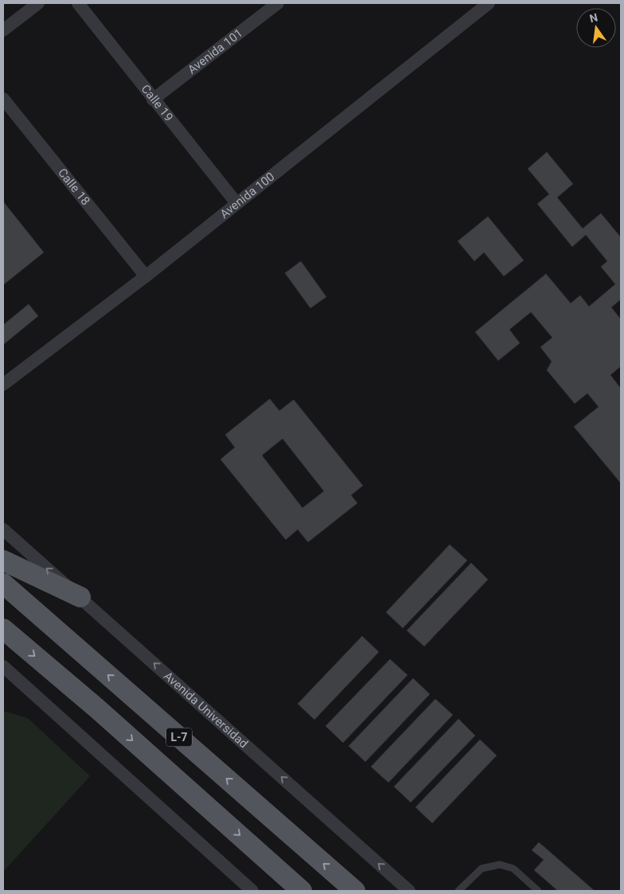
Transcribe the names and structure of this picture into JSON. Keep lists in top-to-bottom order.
{
  "streets": {
    "main road": ["L-7"],
    "street": [
      "Avenida 101",
      "Calle 19",
      "Calle 18",
      "Avenida 100",
      "Avenida Universidad"
    ]
  },
  "crossings": [
    ["Avenida 101", "Calle 19"],
    ["Calle 19", "Avenida 100"],
    ["Calle 18", "Avenida 100"]
  ],
  "north": "top"
}
